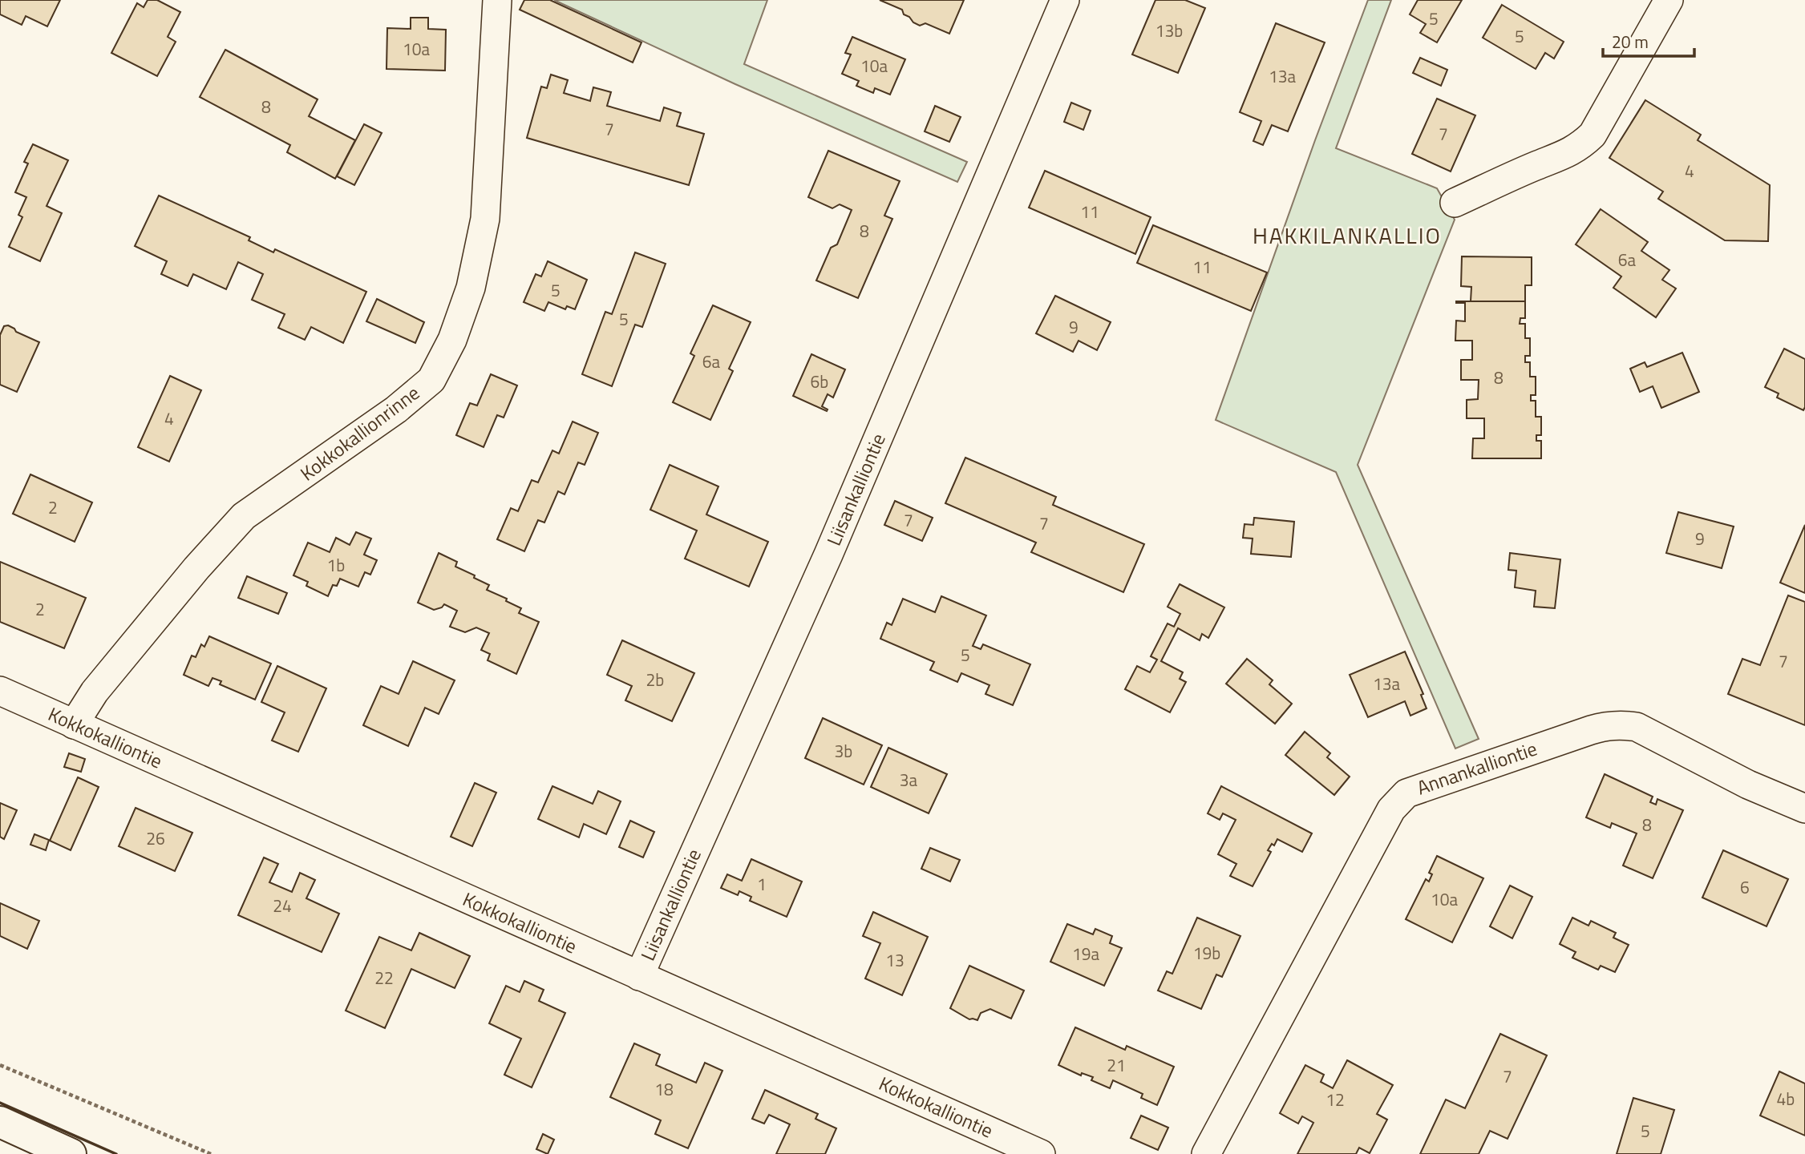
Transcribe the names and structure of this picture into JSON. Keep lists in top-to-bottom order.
{
  "streets": {
    "street": [
      "Kokkokallionrinne",
      "Liisankalliontie",
      "Kokkokalliontie",
      "Annankalliontie"
    ]
  },
  "crossings": [
    ["Kokkokallionrinne", "Kokkokalliontie"],
    ["Liisankalliontie", "Kokkokalliontie"]
  ],
  "districts": ["HAKKILANKALLIO"],
  "house_numbers": [
    "5",
    "13b",
    "5",
    "10a",
    "10a",
    "13a",
    "8",
    "7",
    "7",
    "4",
    "11",
    "8",
    "6a",
    "11",
    "5",
    "5",
    "9",
    "6a",
    "8",
    "6b",
    "4",
    "2",
    "7",
    "7",
    "9",
    "1b",
    "2",
    "5",
    "7",
    "2b",
    "13a",
    "3b",
    "3a",
    "8",
    "26",
    "1",
    "6",
    "10a",
    "24",
    "19b",
    "19a",
    "13",
    "22",
    "21",
    "7",
    "18",
    "4b",
    "12",
    "5"
  ],
  "scale_bar": "20 m"
}
